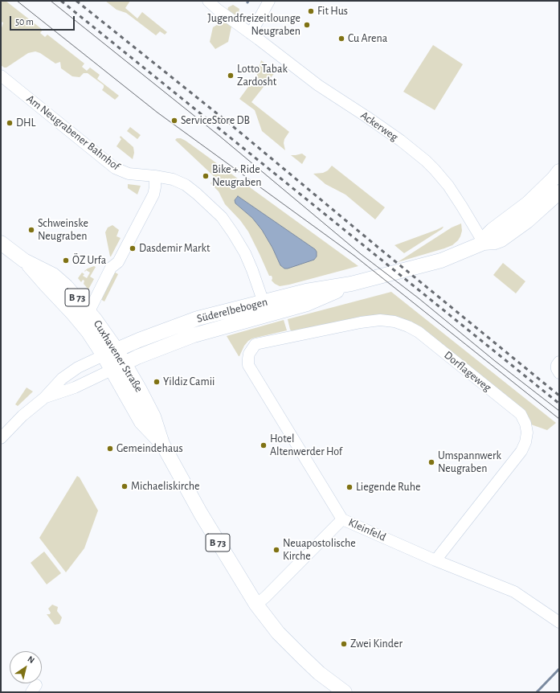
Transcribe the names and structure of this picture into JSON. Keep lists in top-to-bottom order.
{
  "streets": {
    "main road": ["B 73", "Süderelbebogen", "Cuxhavener Straße"],
    "street": [
      "Ackerweg",
      "Am Neugrabener Bahnhof",
      "Dorflageweg",
      "Kleinfeld"
    ]
  },
  "crossings": [
    ["Ackerweg", "Süderelbebogen"],
    ["Am Neugrabener Bahnhof", "Süderelbebogen"],
    ["Süderelbebogen", "Cuxhavener Straße"],
    ["Dorflageweg", "Kleinfeld"]
  ],
  "places": [
    "Fit Hus",
    "Jugendfreizeitlounge Neugraben",
    "Cu Arena",
    "Lotto Tabak Zardosht",
    "ServiceStore DB",
    "DHL",
    "Bike + Ride Neugraben",
    "Schweinske Neugraben",
    "Dasdemir Markt",
    "ÖZ Urfa",
    "Yildiz Camii",
    "Hotel Altenwerder Hof",
    "Gemeindehaus",
    "Umspannwerk Neugraben",
    "Michaeliskirche",
    "Liegende Ruhe",
    "Neuapostolische Kirche",
    "Zwei Kinder"
  ],
  "scale_bar": "50 m",
  "north": "top right"
}
